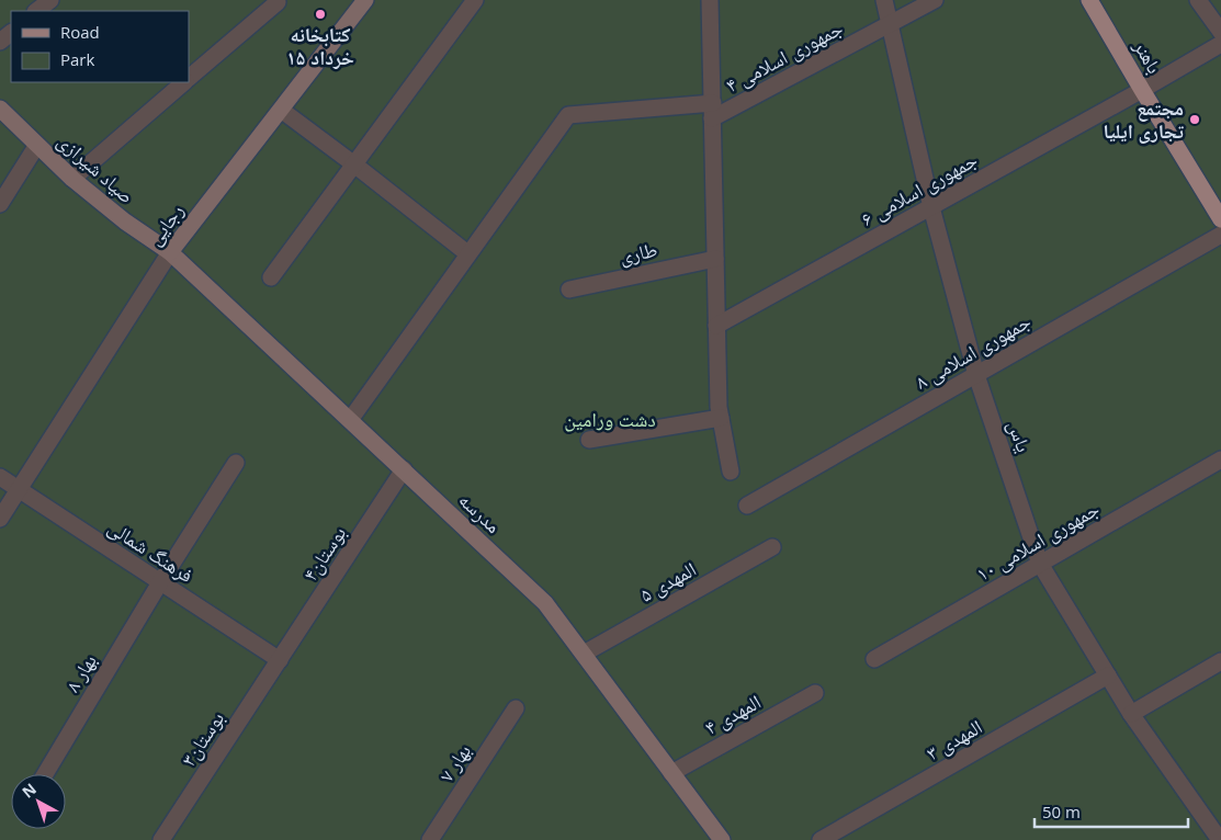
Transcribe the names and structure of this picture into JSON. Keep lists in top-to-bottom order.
{
  "streets": {
    "main road": ["باهنر"],
    "street": [
      "جمهوری اسلامی ۴",
      "صیاد شیرازی",
      "جمهوری اسلامی ۶",
      "رجایی",
      "طاری",
      "جمهوری اسلامی ۸",
      "یاس",
      "مدرسه",
      "جمهوری اسلامی ۱۰",
      "فرهنگ شمالی",
      "بوستان۴",
      "المهدی ۵",
      "بهار ۸",
      "المهدی ۴",
      "بوستان۳",
      "المهدی ۳",
      "بهار ۷"
    ]
  },
  "crossings": [
    ["جمهوری اسلامی ۴", "یاس"],
    ["باهنر", "جمهوری اسلامی ۶"],
    ["صیاد شیرازی", "رجایی"],
    ["صیاد شیرازی", "مدرسه"],
    ["جمهوری اسلامی ۶", "یاس"],
    ["رجایی", "مدرسه"],
    ["رجایی", "فرهنگ شمالی"],
    ["جمهوری اسلامی ۸", "یاس"],
    ["یاس", "جمهوری اسلامی ۱۰"],
    ["یاس", "المهدی ۳"],
    ["مدرسه", "بوستان۴"],
    ["مدرسه", "المهدی ۵"],
    ["مدرسه", "المهدی ۴"],
    ["فرهنگ شمالی", "بوستان۴"],
    ["فرهنگ شمالی", "بهار ۸"],
    ["فرهنگ شمالی", "بوستان۳"],
    ["بوستان۴", "بوستان۳"]
  ],
  "parks": ["دشت ورامین"],
  "places": ["کتابخانه ۱۵ خرداد", "مجتمع تجاری ایلیا"],
  "legend": ["Road", "Park"],
  "scale_bar": "50 m",
  "north": "top left"
}
